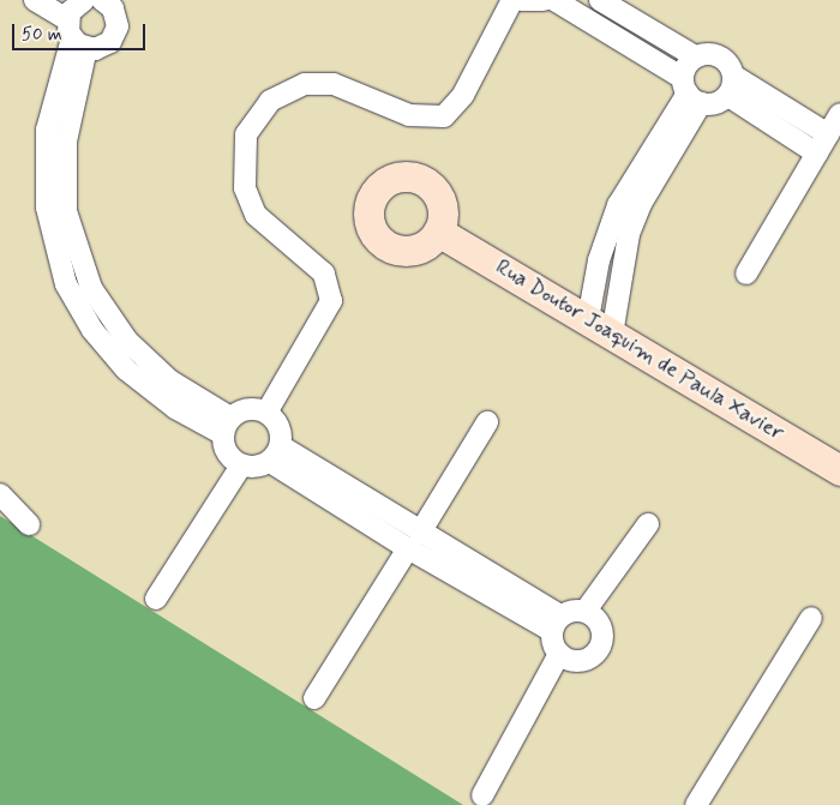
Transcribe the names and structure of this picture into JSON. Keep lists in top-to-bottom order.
{
  "streets": {
    "street": ["Rua Doutor Joaquim de Paula Xavier"]
  },
  "scale_bar": "50 m"
}
